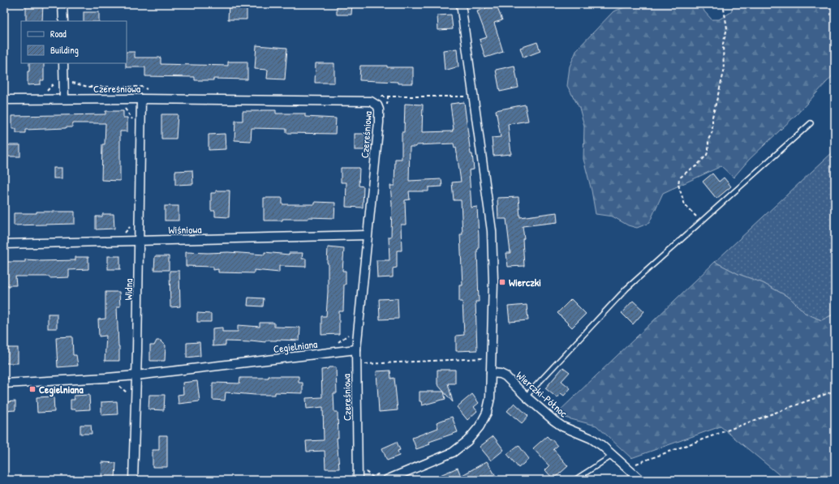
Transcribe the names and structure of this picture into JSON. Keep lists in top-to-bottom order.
{
  "streets": {
    "street": [
      "Czereśniowa",
      "Wiśniowa",
      "Widna",
      "Cegielniana",
      "Wierczki-Północ"
    ]
  },
  "crossings": [
    ["Czereśniowa", "Wiśniowa"],
    ["Czereśniowa", "Widna"],
    ["Czereśniowa", "Cegielniana"],
    ["Wiśniowa", "Widna"],
    ["Widna", "Cegielniana"]
  ],
  "places": {
    "transit": ["Wierczki", "Cegielniana"]
  },
  "legend": ["Road", "Building"]
}
